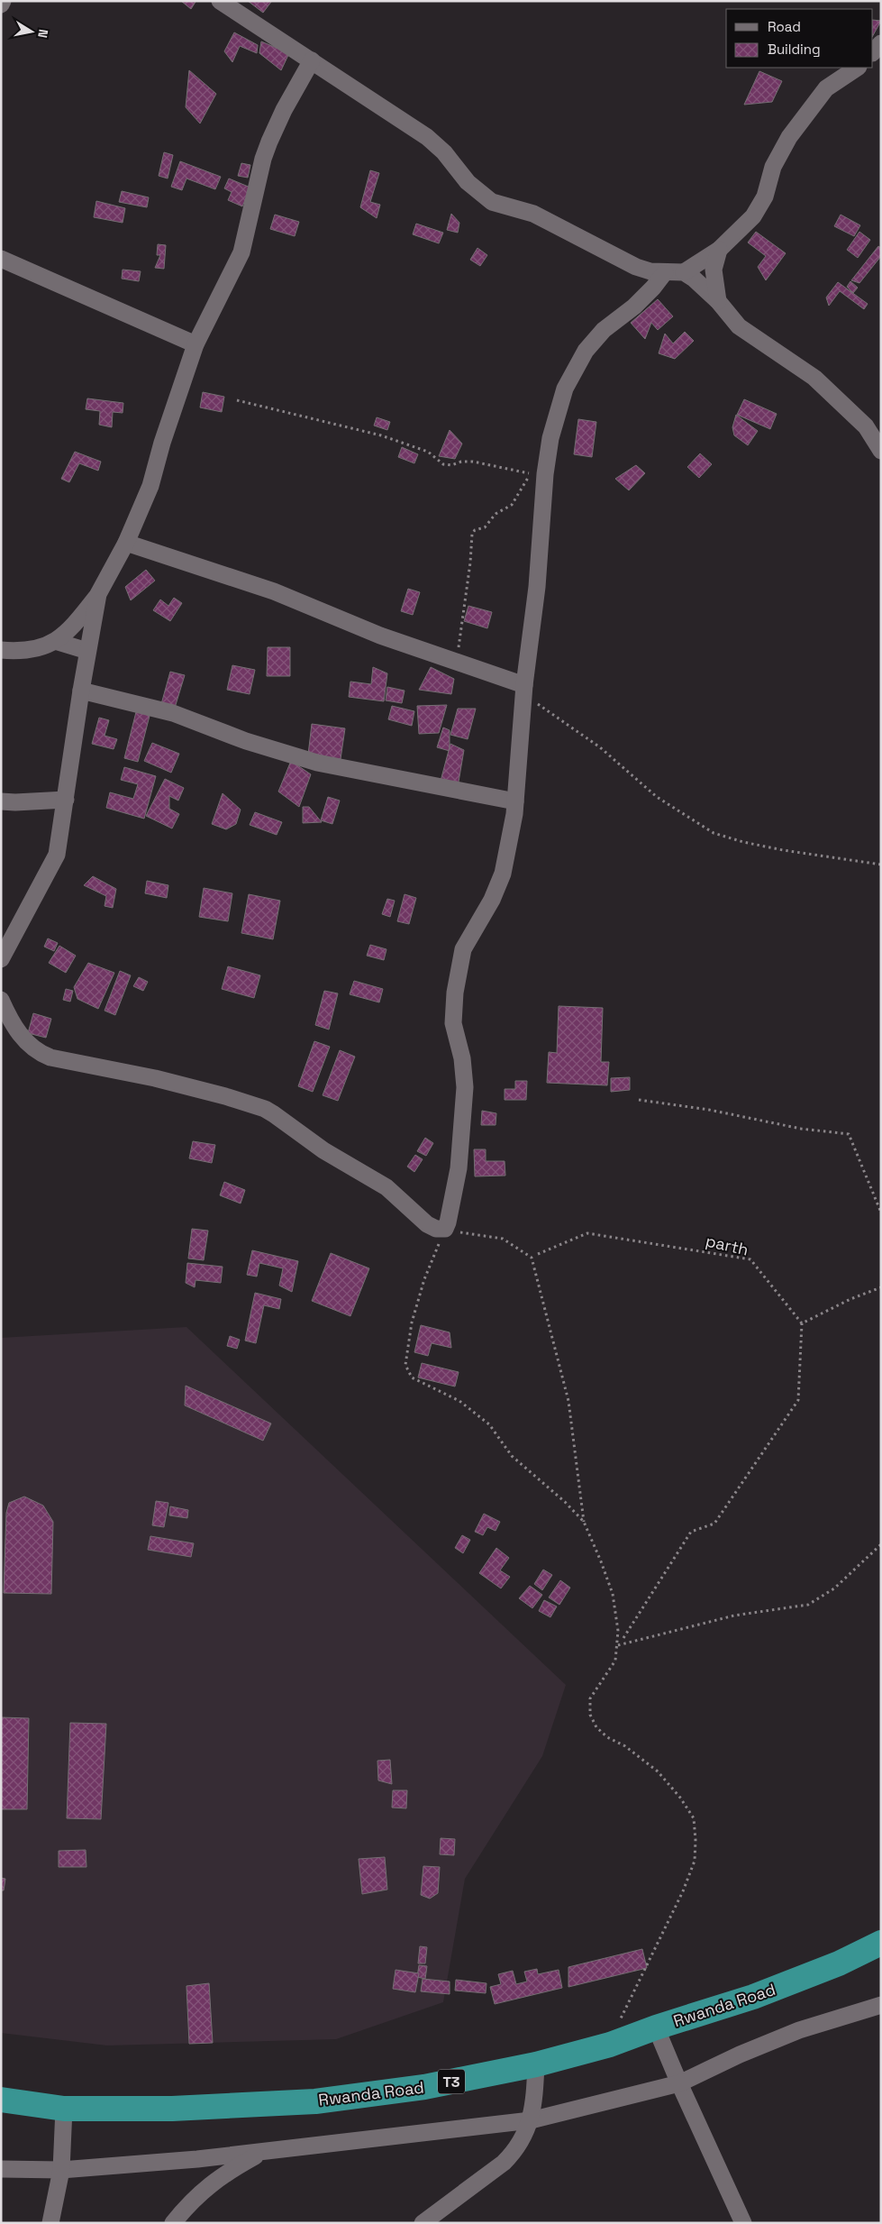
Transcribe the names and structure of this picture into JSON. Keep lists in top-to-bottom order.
{
  "streets": {
    "highway": ["Rwanda Road", "T3"],
    "path": ["parth"]
  },
  "legend": ["Road", "Building"],
  "north": "right"
}
